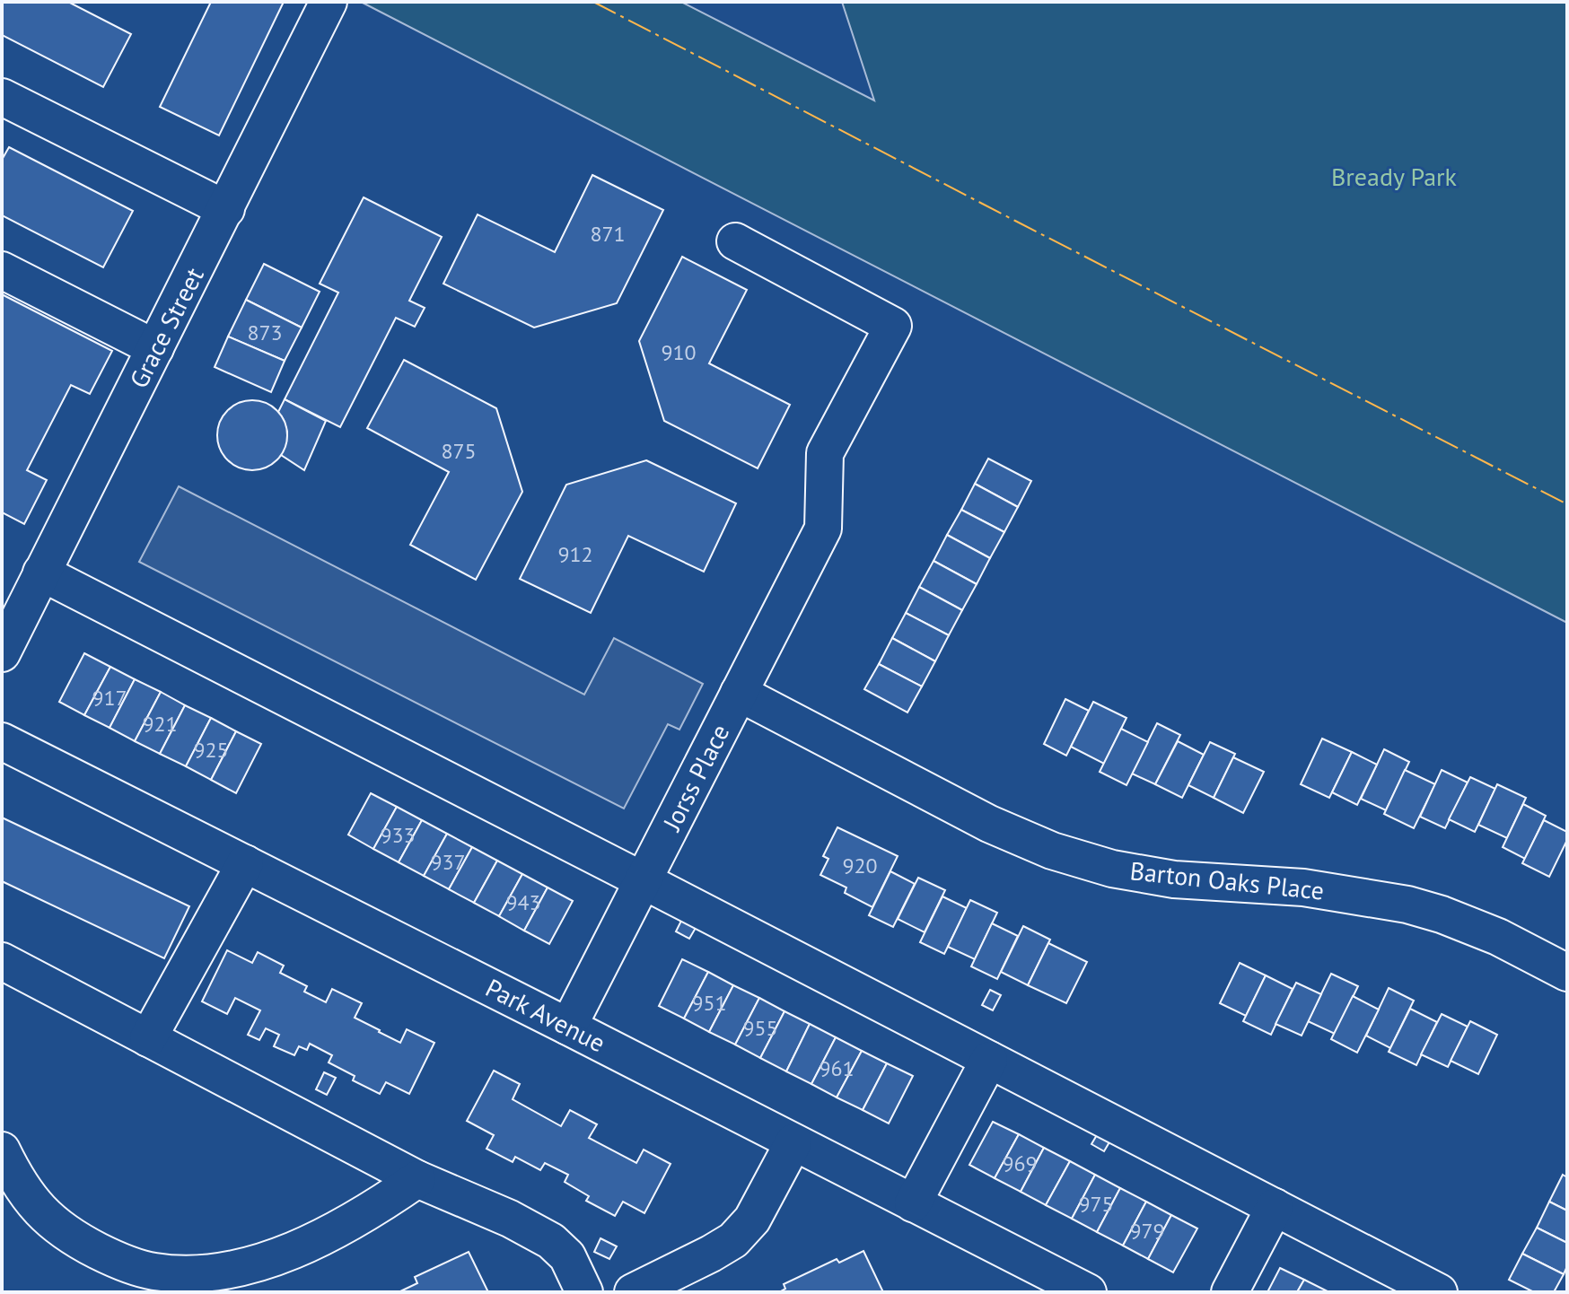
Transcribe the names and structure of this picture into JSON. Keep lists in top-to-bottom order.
{
  "streets": {
    "street": [
      "Grace Street",
      "Jorss Place",
      "Barton Oaks Place",
      "Park Avenue"
    ]
  },
  "crossings": [
    ["Jorss Place", "Barton Oaks Place"],
    ["Jorss Place", "Park Avenue"]
  ],
  "parks": ["Bready Park"],
  "house_numbers": [
    "871",
    "873",
    "910",
    "875",
    "912",
    "917",
    "921",
    "925",
    "933",
    "937",
    "920",
    "943",
    "951",
    "955",
    "961",
    "969",
    "975",
    "979"
  ]
}
